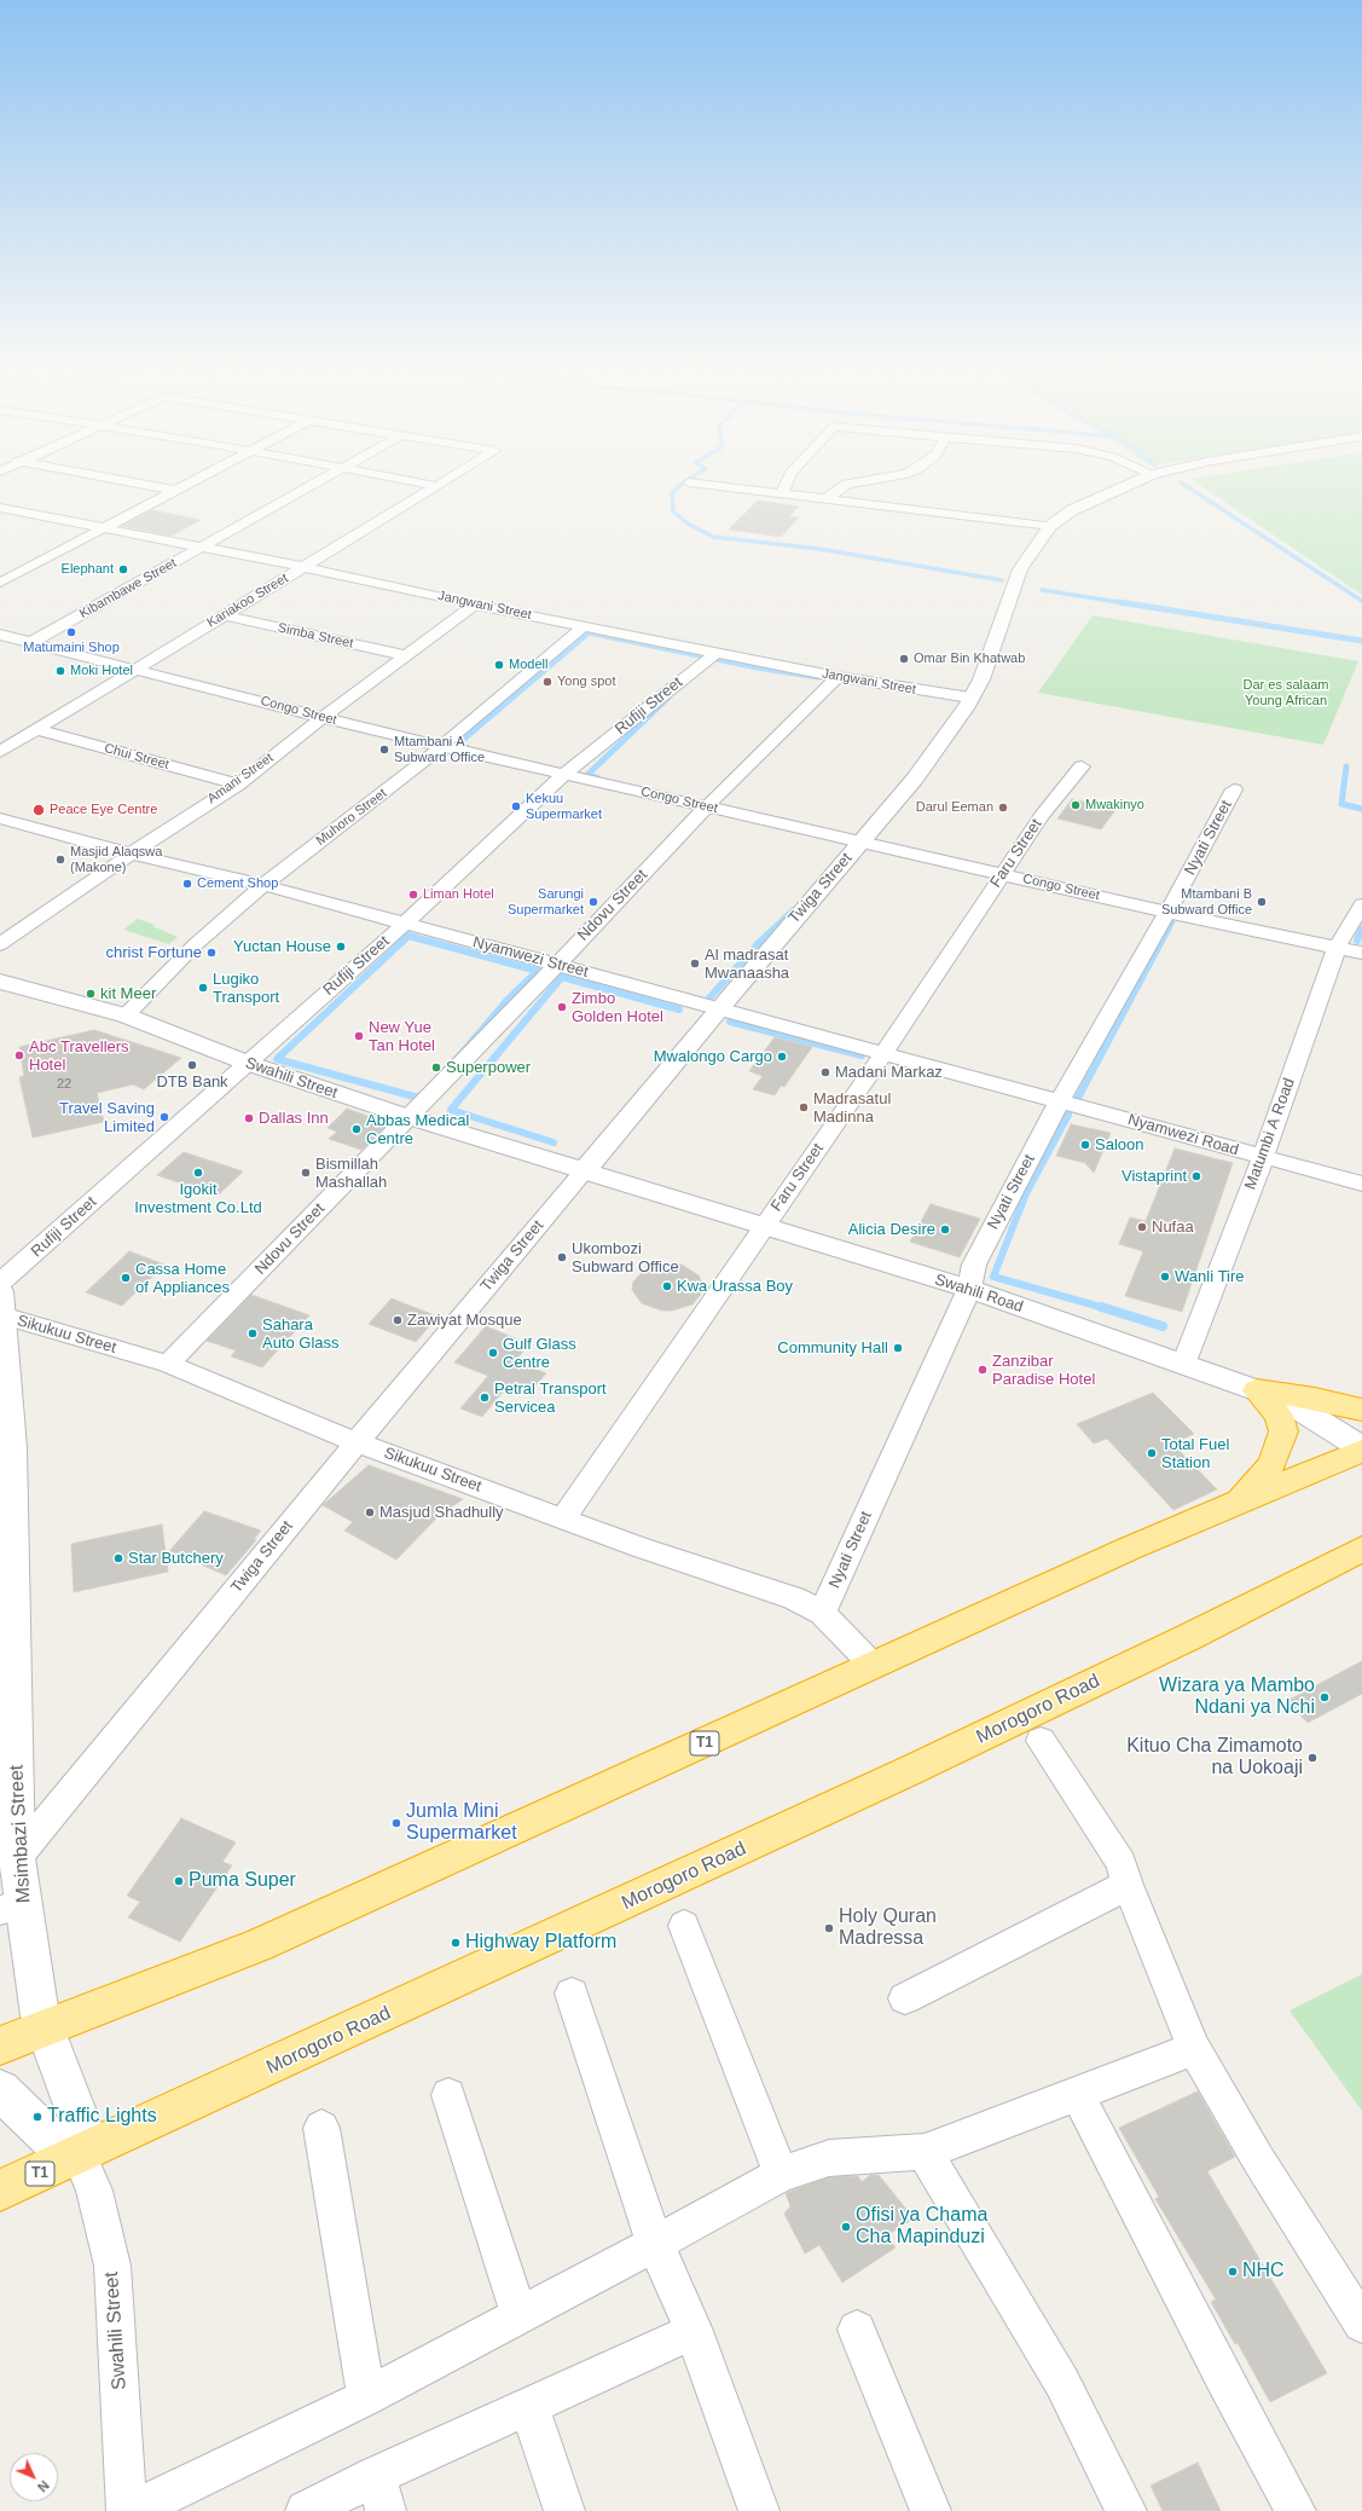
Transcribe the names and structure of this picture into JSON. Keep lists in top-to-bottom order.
{
  "streets": {
    "highway": ["Morogoro Road", "T1"],
    "street": [
      "Kibambawe Street",
      "Kariakoo Street",
      "Jangwani Street",
      "Simba Street",
      "Rufiji Street",
      "Congo Street",
      "Chui Street",
      "Amani Street",
      "Muhoro Street",
      "Nyati Street",
      "Faru Street",
      "Twiga Street",
      "Ndovu Street",
      "Nyamwezi Street",
      "Swahili Street",
      "Matumbi A Road",
      "Nyamwezi Road",
      "Swahili Road",
      "Sikukuu Street",
      "Msimbazi Street"
    ]
  },
  "crossings": [
    ["Kibambawe Street", "Jangwani Street"],
    ["Kibambawe Street", "Congo Street"],
    ["Kariakoo Street", "Jangwani Street"],
    ["Kariakoo Street", "Simba Street"],
    ["Kariakoo Street", "Congo Street"],
    ["Kariakoo Street", "Chui Street"],
    ["Jangwani Street", "Rufiji Street"],
    ["Jangwani Street", "Amani Street"],
    ["Jangwani Street", "Muhoro Street"],
    ["Jangwani Street", "Twiga Street"],
    ["Jangwani Street", "Ndovu Street"],
    ["Simba Street", "Amani Street"],
    ["Rufiji Street", "Congo Street"],
    ["Rufiji Street", "Nyamwezi Street"],
    ["Rufiji Street", "Swahili Street"],
    ["Congo Street", "Amani Street"],
    ["Congo Street", "Muhoro Street"],
    ["Congo Street", "Nyati Street"],
    ["Congo Street", "Faru Street"],
    ["Congo Street", "Twiga Street"],
    ["Congo Street", "Ndovu Street"],
    ["Congo Street", "Matumbi A Road"],
    ["Chui Street", "Amani Street"],
    ["Amani Street", "Nyamwezi Street"],
    ["Muhoro Street", "Nyamwezi Street"],
    ["Muhoro Street", "Swahili Street"],
    ["Nyati Street", "Nyamwezi Street"],
    ["Nyati Street", "Nyamwezi Road"],
    ["Nyati Street", "Swahili Road"],
    ["Nyati Street", "Sikukuu Street"],
    ["Faru Street", "Nyamwezi Street"],
    ["Faru Street", "Swahili Road"],
    ["Faru Street", "Sikukuu Street"],
    ["Twiga Street", "Nyamwezi Street"],
    ["Twiga Street", "Swahili Street"],
    ["Twiga Street", "Swahili Road"],
    ["Twiga Street", "Sikukuu Street"],
    ["Twiga Street", "Msimbazi Street"],
    ["Ndovu Street", "Nyamwezi Street"],
    ["Ndovu Street", "Swahili Street"],
    ["Ndovu Street", "Sikukuu Street"],
    ["Nyamwezi Street", "Nyamwezi Road"],
    ["Swahili Street", "Swahili Road"],
    ["Swahili Street", "Morogoro Road"],
    ["Swahili Street", "Msimbazi Street"],
    ["Matumbi A Road", "Nyamwezi Road"],
    ["Matumbi A Road", "Swahili Road"],
    ["Swahili Road", "T1"],
    ["Sikukuu Street", "T1"],
    ["Sikukuu Street", "Msimbazi Street"],
    ["Morogoro Road", "Msimbazi Street"],
    ["T1", "Msimbazi Street"]
  ],
  "parks": ["Dar es salaam Young African"],
  "places": [
    "Elephant",
    "Matumaini Shop",
    "Omar Bin Khatwab",
    "Modell",
    "Moki Hotel",
    "Yong spot",
    "Mtambani A Subward Office",
    "Mwakinyo",
    "Kekuu Supermarket",
    "Darul Eeman",
    "Peace Eye Centre",
    "Masjid Alaqswa (Makone)",
    "Cement Shop",
    "Liman Hotel",
    "Sarungi Supermarket",
    "Mtambani B Subward Office",
    "Yuctan House",
    "christ Fortune",
    "Al madrasat Mwanaasha",
    "Lugiko Transport",
    "kit Meer",
    "Zimbo Golden Hotel",
    "New Yue Tan Hotel",
    "Abc Travellers Hotel",
    "Mwalongo Cargo",
    "DTB Bank",
    "Superpower",
    "Madani Markaz",
    "Madrasatul Madinna",
    "Travel Saving Limited",
    "Dallas Inn",
    "Abbas Medical Centre",
    "Saloon",
    "Igokit Investment Co.Ltd",
    "Bismillah Mashallah",
    "Vistaprint",
    "Nufaa",
    "Alicia Desire",
    "Ukombozi Subward Office",
    "Wanli Tire",
    "Cassa Home of Appliances",
    "Kwa Urassa Boy",
    "Zawiyat Mosque",
    "Sahara Auto Glass",
    "Community Hall",
    "Gulf Glass Centre",
    "Zanzibar Paradise Hotel",
    "Petral Transport Servicea",
    "Total Fuel Station",
    "Masjud Shadhully",
    "Star Butchery",
    "Wizara ya Mambo Ndani ya Nchi",
    "Kituo Cha Zimamoto na Uokoaji",
    "Jumla Mini Supermarket",
    "Puma Super",
    "Holy Quran Madressa",
    "Highway Platform",
    "Traffic Lights",
    "Ofisi ya Chama Cha Mapinduzi",
    "NHC"
  ],
  "house_numbers": ["22"],
  "north": "bottom right"
}
